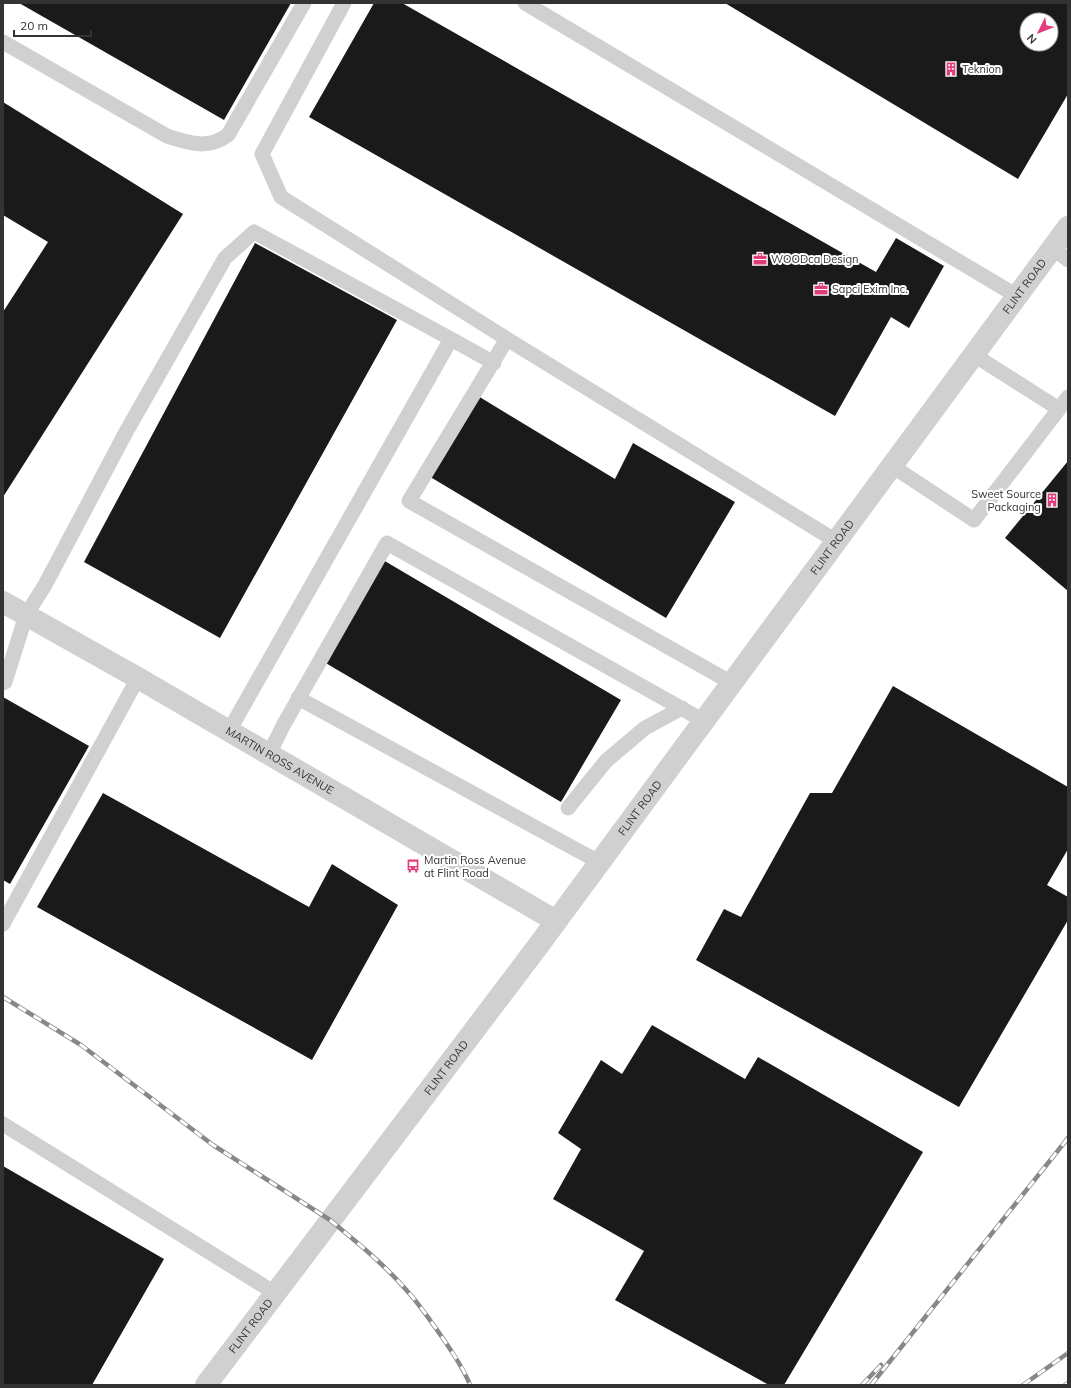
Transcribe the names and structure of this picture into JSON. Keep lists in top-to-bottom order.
{
  "streets": {
    "street": ["FLINT ROAD", "MARTIN ROSS AVENUE"]
  },
  "crossings": [
    ["FLINT ROAD", "MARTIN ROSS AVENUE"]
  ],
  "places": {
    "building": ["Teknion", "Sweet Source Packaging"],
    "office": ["WOODca Design", "Sapci Exim Inc."],
    "bus stop": ["Martin Ross Avenue at Flint Road"]
  },
  "scale_bar": "20 m",
  "north": "bottom left"
}
